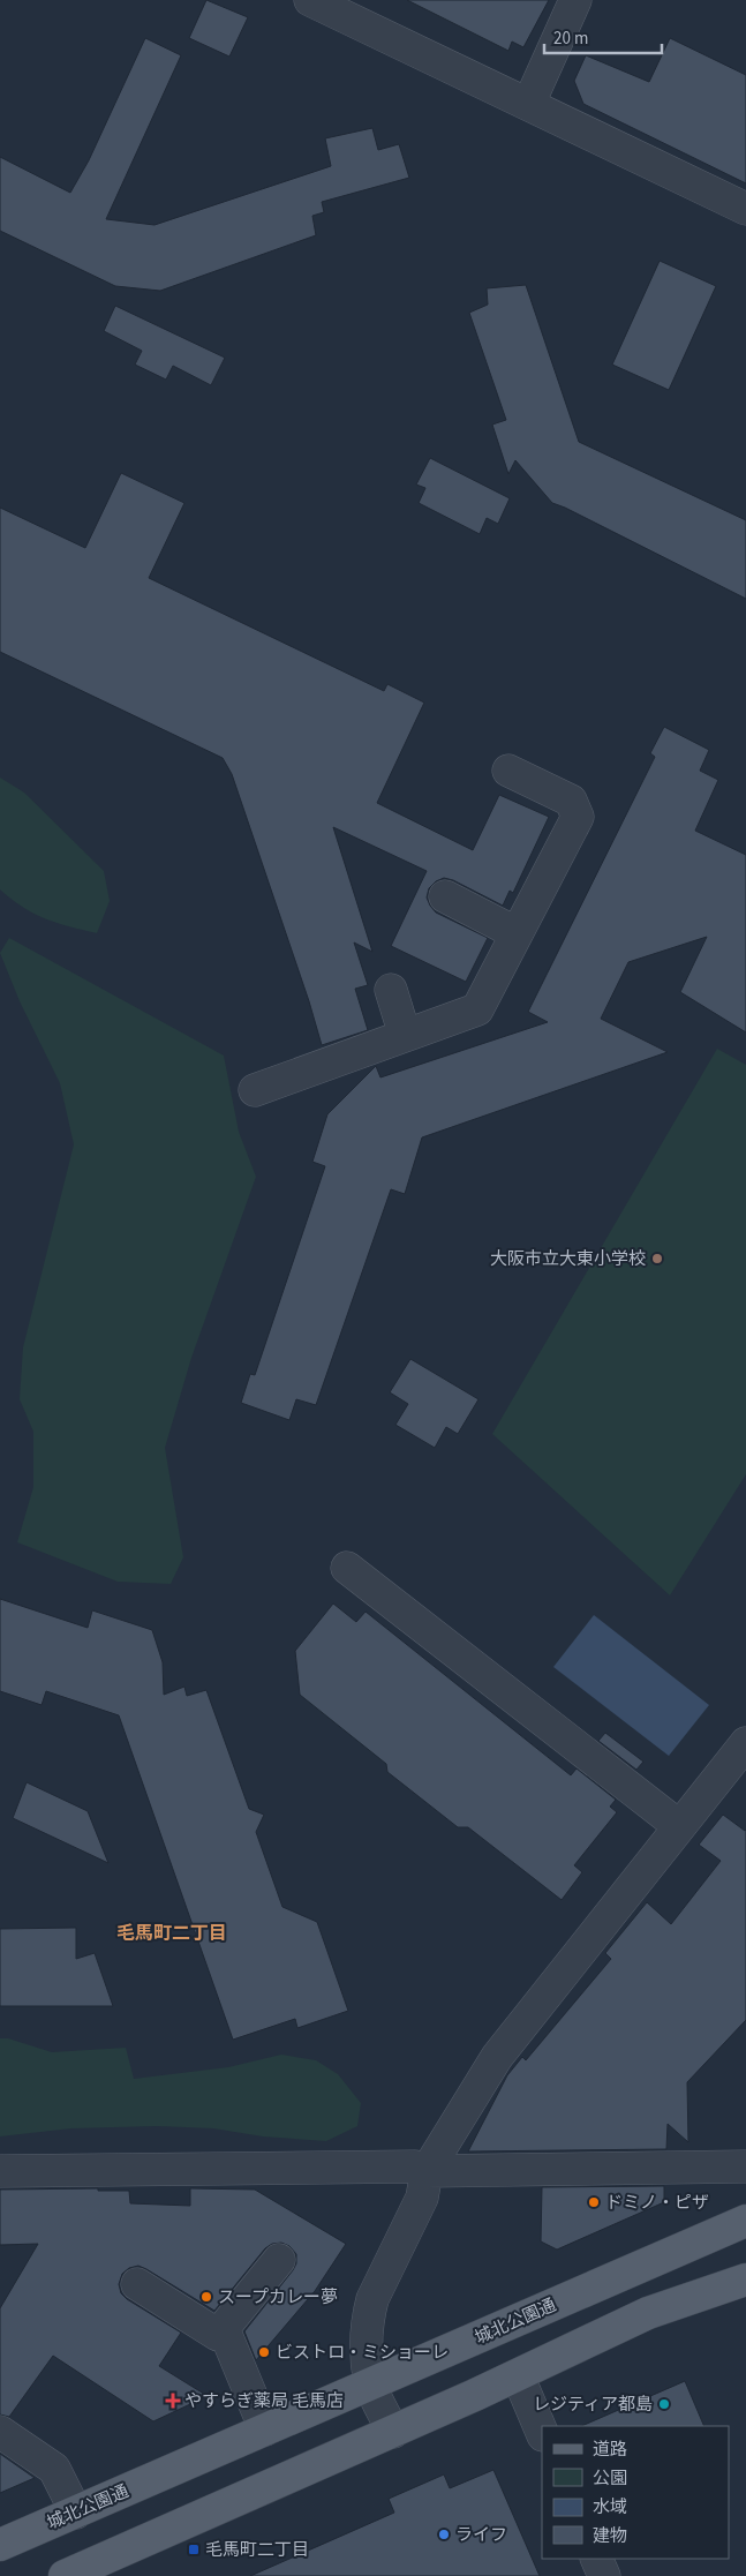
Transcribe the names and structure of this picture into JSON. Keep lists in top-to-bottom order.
{
  "streets": {
    "main road": ["城北公園通"]
  },
  "districts": ["毛馬町二丁目"],
  "places": {
    "other": [
      "大阪市立大東小学校",
      "ドミノ・ピザ",
      "スープカレー夢",
      "ビストロ・ミショーレ",
      "レジティア都島",
      "ライフ"
    ],
    "health": ["やすらぎ薬局 毛馬店"],
    "transit": ["毛馬町二丁目"]
  },
  "legend": [
    "道路",
    "公園",
    "水域",
    "建物"
  ],
  "scale_bar": "20 m"
}
